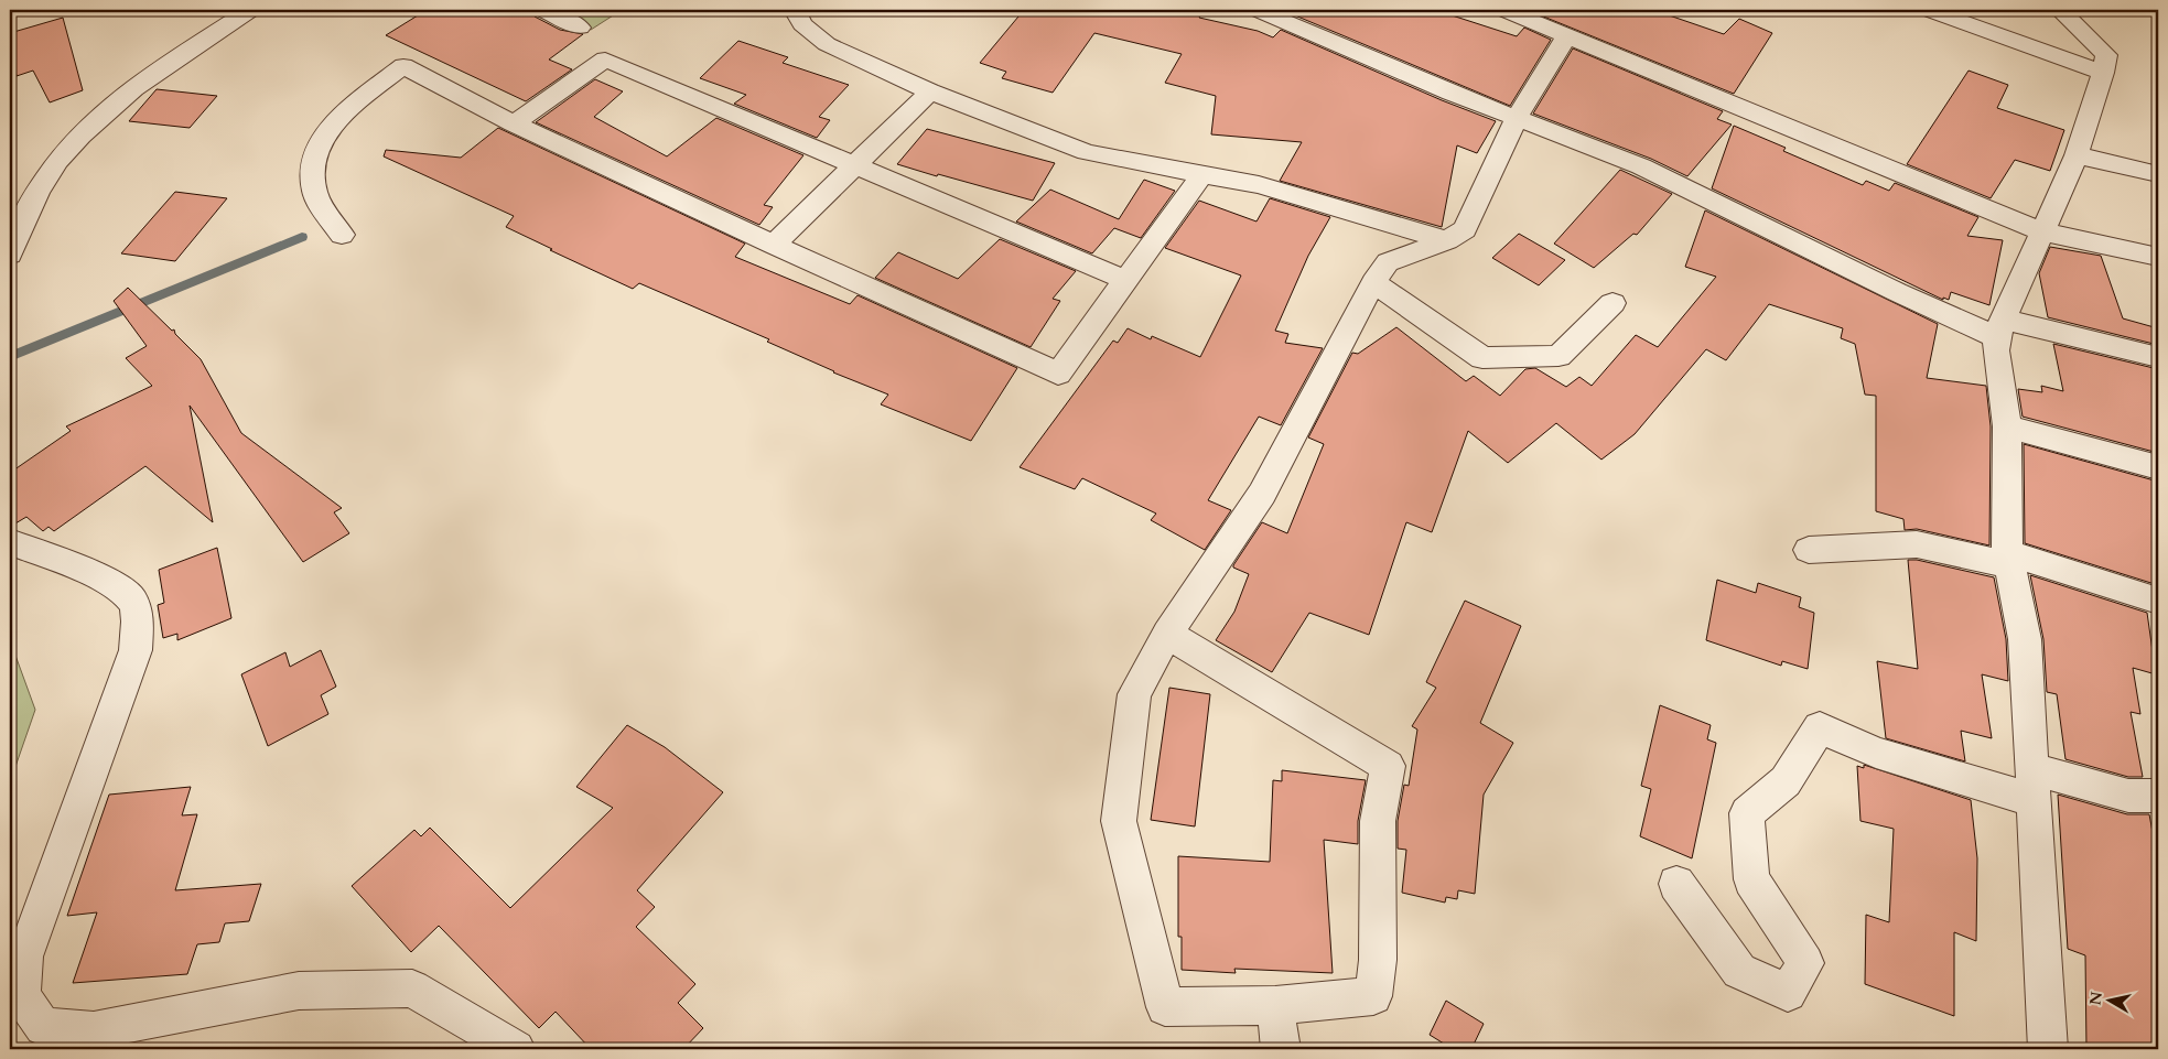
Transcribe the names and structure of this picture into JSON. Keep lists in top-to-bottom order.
{
  "north": "left"
}
